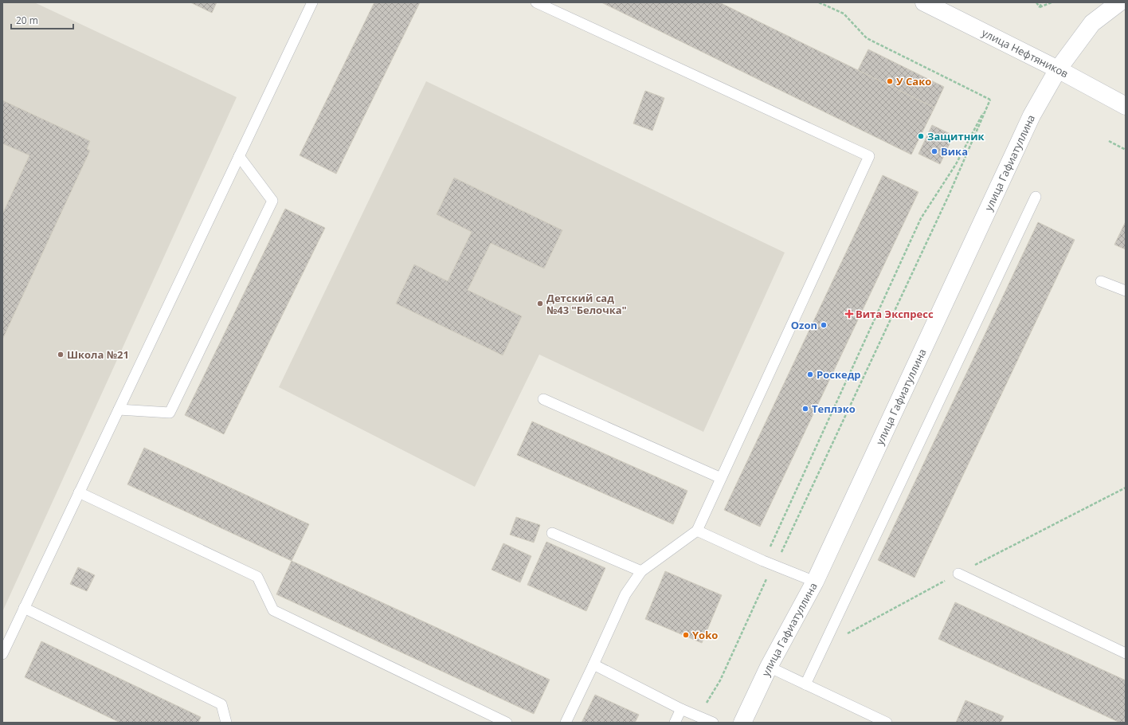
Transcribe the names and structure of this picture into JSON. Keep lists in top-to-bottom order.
{
  "streets": {
    "street": ["улица Нефтяников", "улица Гафиатуллина"]
  },
  "crossings": [
    ["улица Нефтяников", "улица Гафиатуллина"]
  ],
  "places": {
    "other": [
      "У Сако",
      "Защитник",
      "Вика",
      "Детский сад №43 \"Белочка\"",
      "Ozon",
      "Школа №21",
      "Роскедр",
      "Теплэко",
      "Yoko"
    ],
    "health": ["Вита Экспресс"]
  },
  "scale_bar": "20 m"
}
